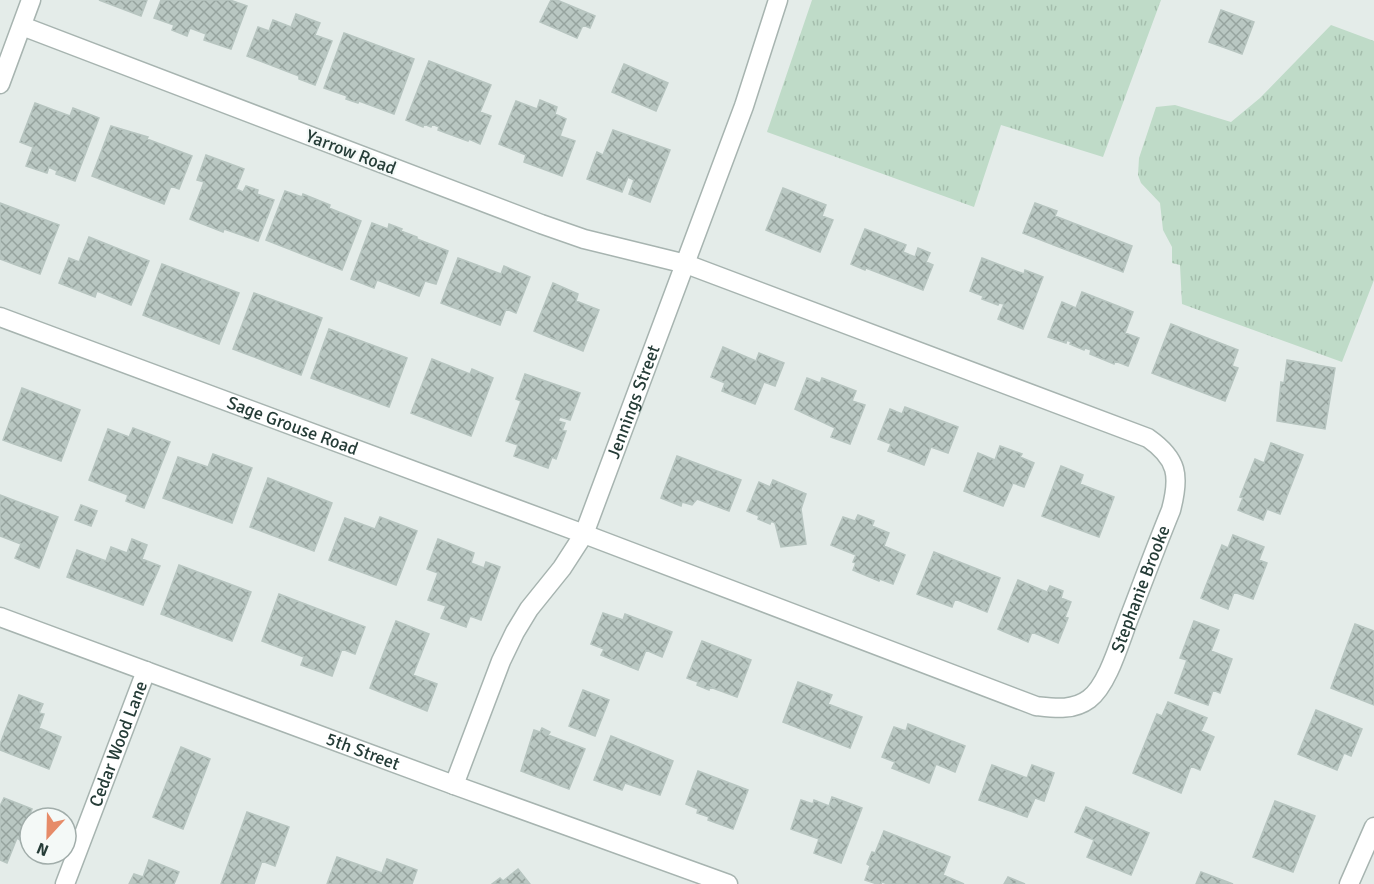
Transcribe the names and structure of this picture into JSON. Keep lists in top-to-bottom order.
{
  "streets": {
    "street": [
      "Yarrow Road",
      "Jennings Street",
      "Sage Grouse Road",
      "Stephanie Brooke",
      "Cedar Wood Lane",
      "5th Street"
    ]
  },
  "crossings": [
    ["Yarrow Road", "Jennings Street"],
    ["Yarrow Road", "Stephanie Brooke"],
    ["Jennings Street", "Sage Grouse Road"],
    ["Jennings Street", "Stephanie Brooke"],
    ["Jennings Street", "5th Street"],
    ["Sage Grouse Road", "Stephanie Brooke"],
    ["Cedar Wood Lane", "5th Street"]
  ],
  "north": "bottom"
}
